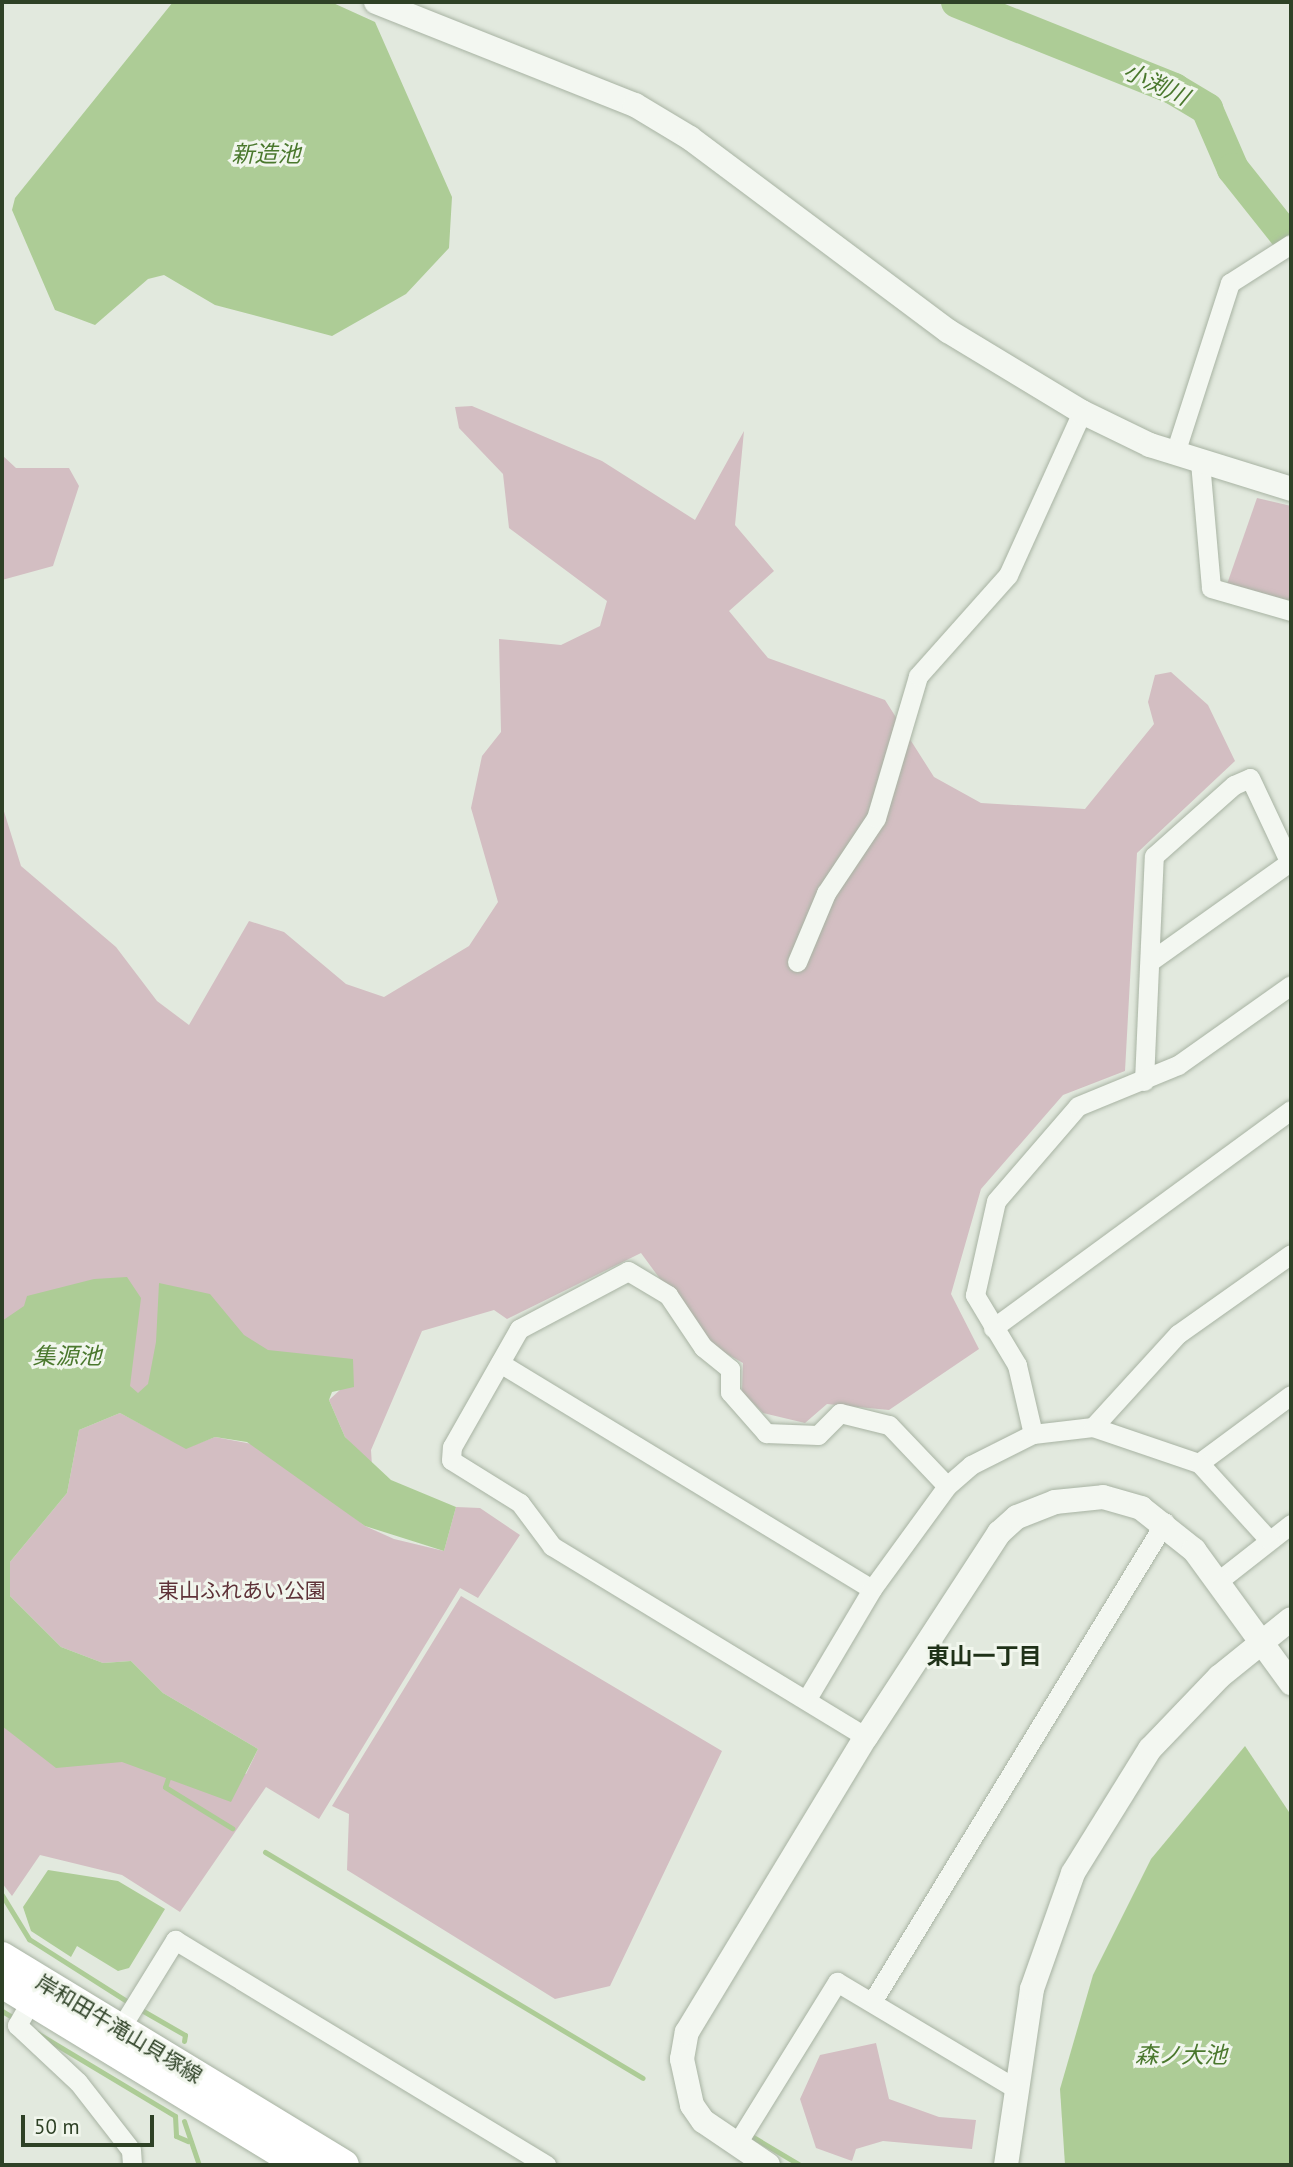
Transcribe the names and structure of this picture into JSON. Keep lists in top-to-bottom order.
{
  "streets": {
    "main road": ["岸和田牛滝山貝塚線"]
  },
  "districts": ["東山一丁目"],
  "water": [
    "小渕川",
    "新造池",
    "集源池",
    "森ノ大池"
  ],
  "parks": ["東山ふれあい公園"],
  "scale_bar": "50 m"
}
